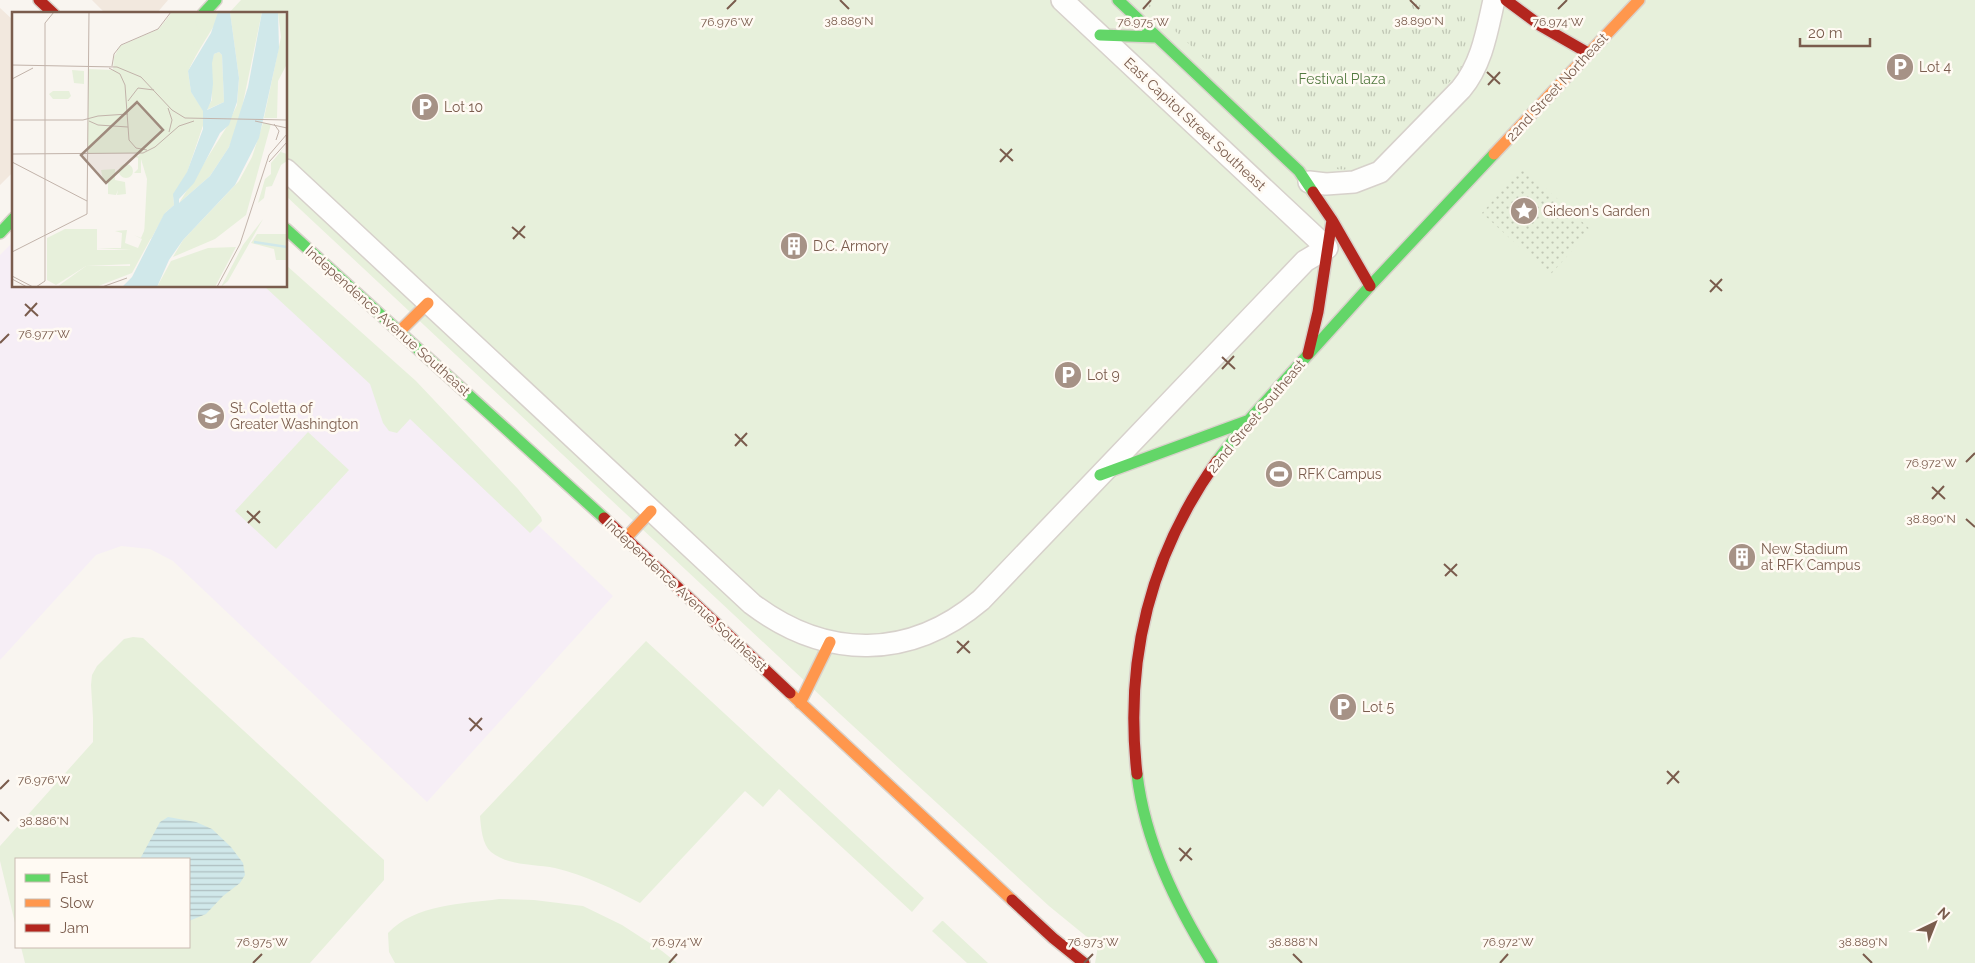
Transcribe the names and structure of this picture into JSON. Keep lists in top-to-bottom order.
{
  "streets": {
    "main road": ["22nd Street Northeast", "Independence Avenue Southeast", "22nd Street Southeast"],
    "street": ["East Capitol Street Southeast"]
  },
  "crossings": [
    ["22nd Street Northeast", "22nd Street Southeast"]
  ],
  "parks": ["Festival Plaza"],
  "places": {
    "parking": [
      "Lot 4",
      "Lot 10",
      "Lot 9",
      "Lot 5"
    ],
    "place": ["Gideon's Garden"],
    "building": ["D.C. Armory", "New Stadium at RFK Campus"],
    "school or university": ["St. Coletta of Greater Washington"],
    "sports": ["RFK Campus"]
  },
  "legend": ["Fast", "Slow", "Jam"],
  "scale_bar": "20 m",
  "north": "top right",
  "coordinates": [
    "38.889°N",
    "38.890°N",
    "76.976°W",
    "76.975°W",
    "76.974°W",
    "76.977°W",
    "76.972°W",
    "38.886°N",
    "76.973°W",
    "38.888°N"
  ]
}
